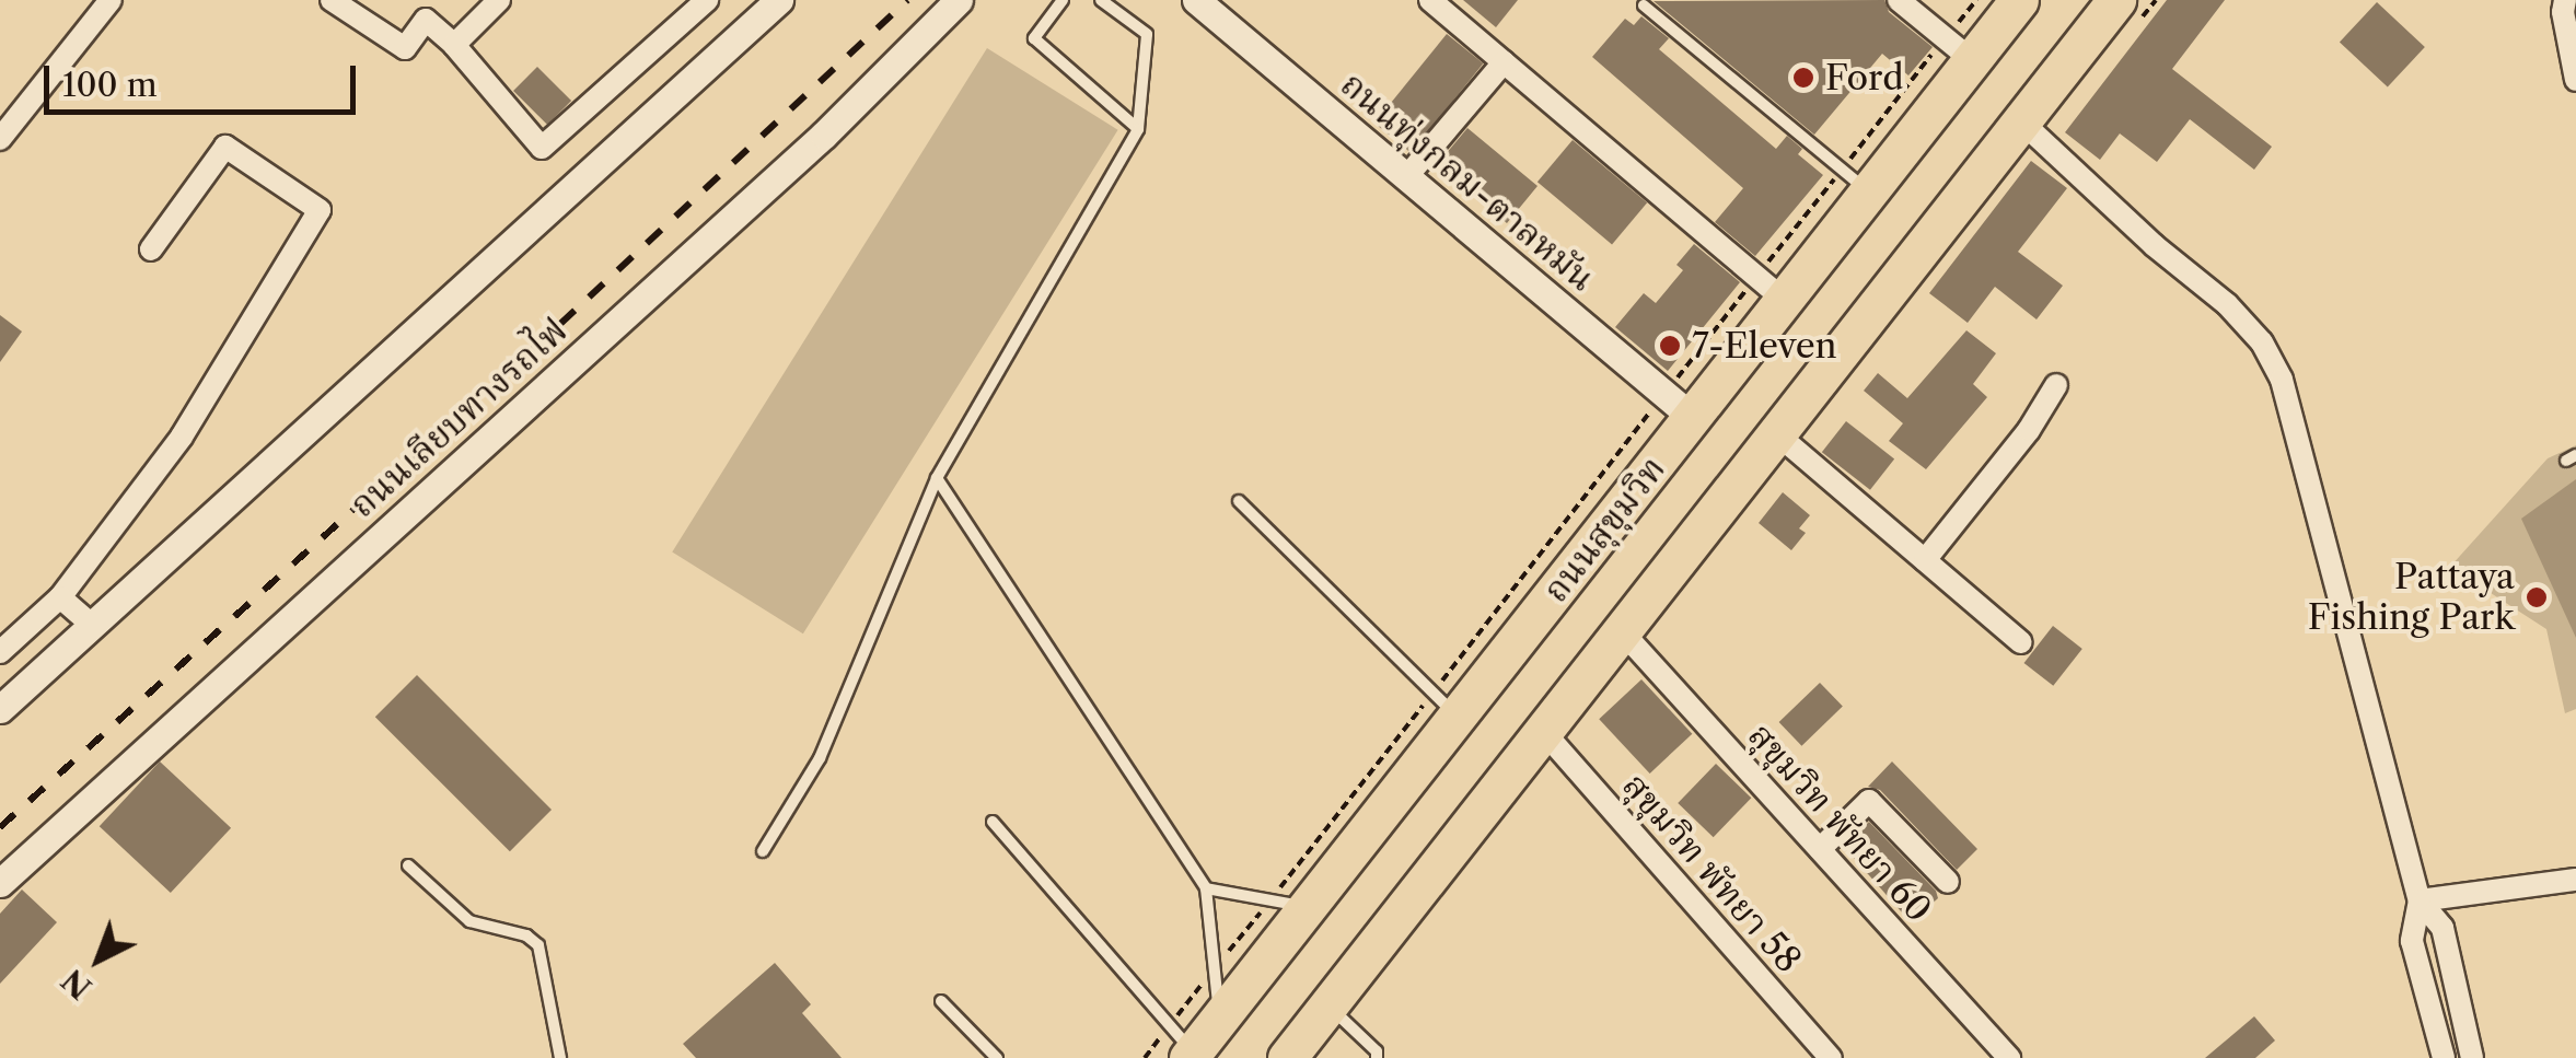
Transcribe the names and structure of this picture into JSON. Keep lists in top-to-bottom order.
{
  "streets": {
    "highway": ["ถนนสุขุมวิท"],
    "street": [
      "ถนนทุ่งกลม-ตาลหมัน",
      "ถนนเลียบทางรถไฟ",
      "สุขุมวิท พัทยา 60",
      "สุขุมวิท พัทยา 58"
    ]
  },
  "crossings": [
    ["ถนนทุ่งกลม-ตาลหมัน", "ถนนสุขุมวิท"]
  ],
  "places": ["Ford", "7-Eleven", "Pattaya Fishing Park"],
  "scale_bar": "100 m",
  "north": "bottom left"
}
